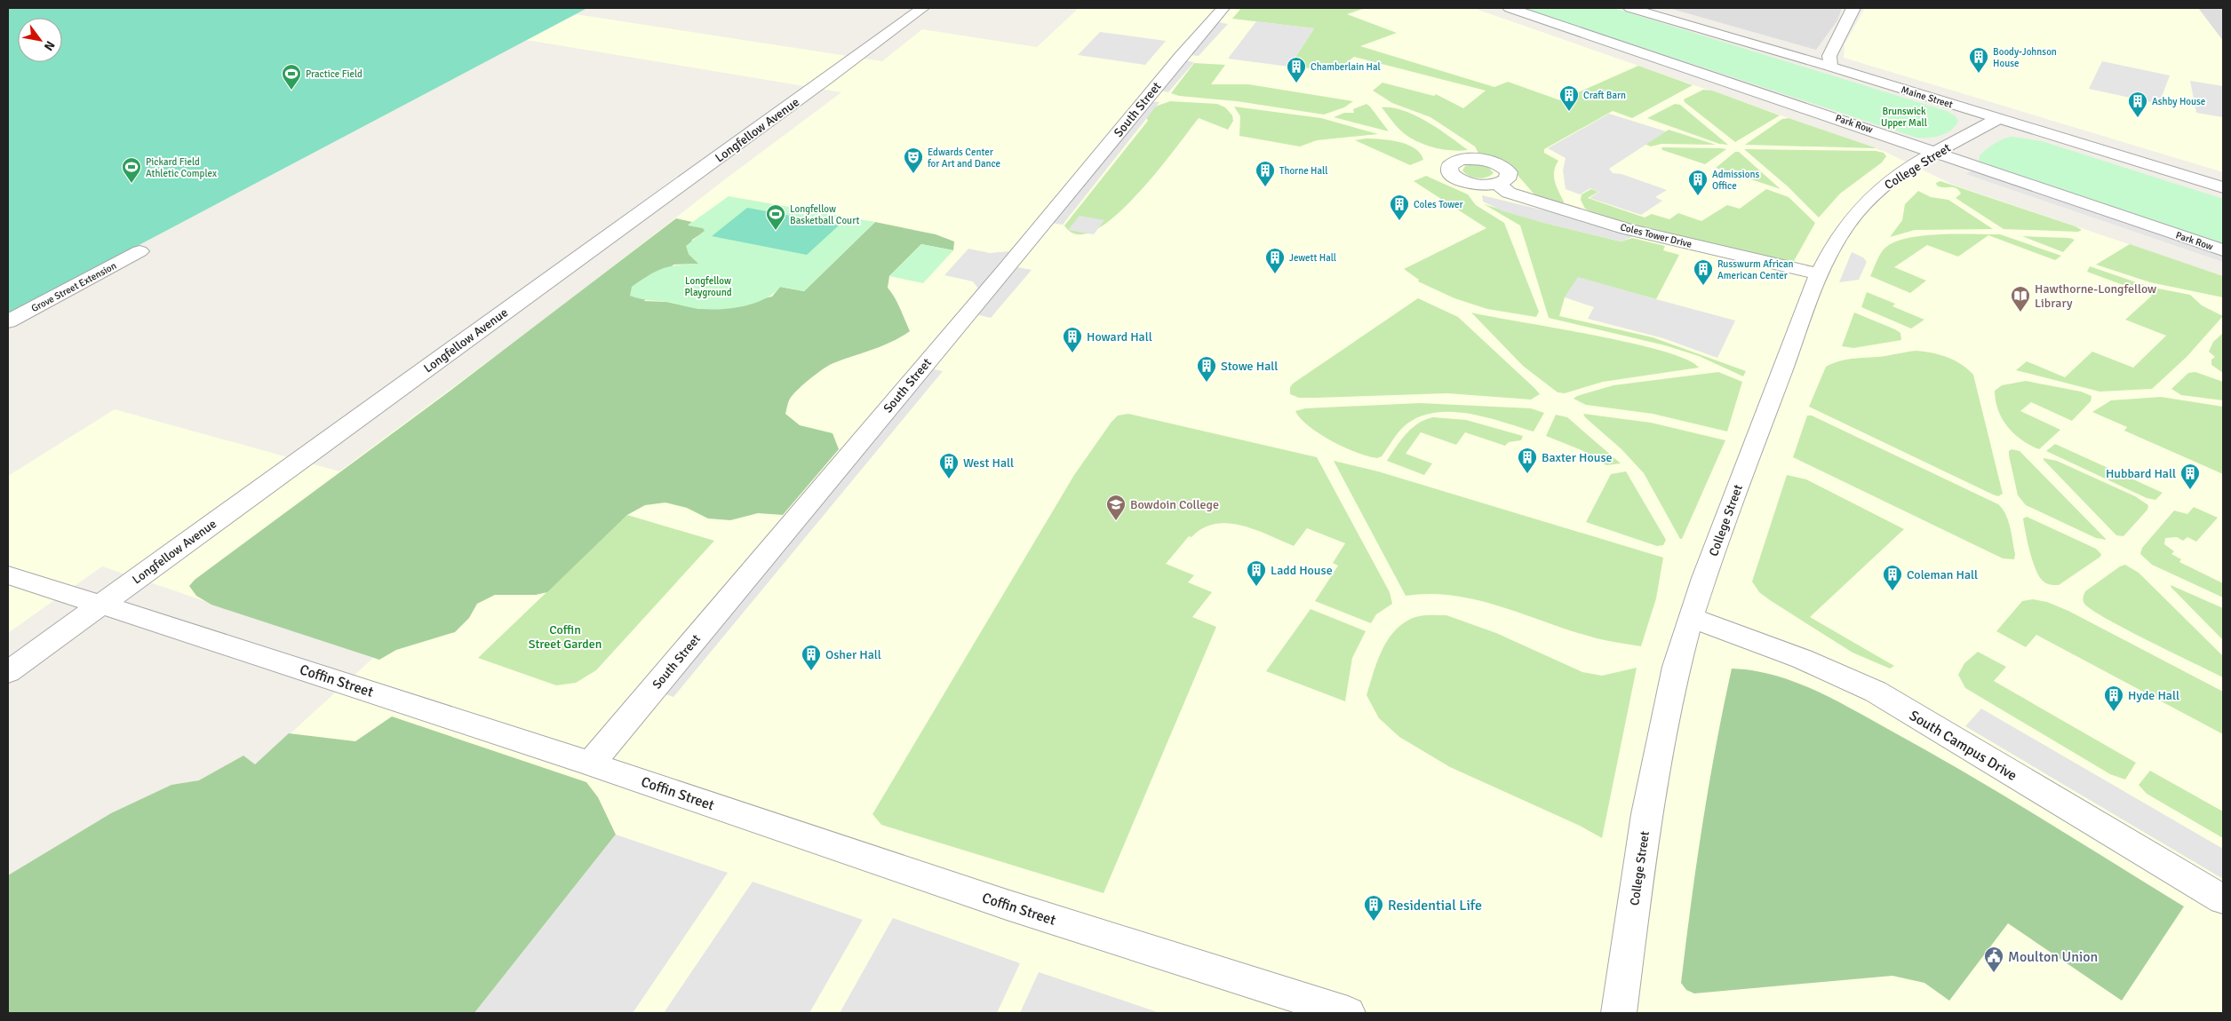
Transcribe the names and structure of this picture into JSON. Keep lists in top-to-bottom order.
{
  "streets": {
    "street": [
      "Maine Street",
      "South Street",
      "Park Row",
      "Longfellow Avenue",
      "College Street",
      "Coles Tower Drive",
      "Grove Street Extension",
      "Coffin Street",
      "South Campus Drive"
    ]
  },
  "crossings": [
    ["Maine Street", "College Street"],
    ["South Street", "Coffin Street"],
    ["Park Row", "College Street"],
    ["Longfellow Avenue", "Coffin Street"],
    ["College Street", "Coles Tower Drive"],
    ["College Street", "South Campus Drive"]
  ],
  "parks": ["Brunswick Upper Mall", "Longfellow Playground", "Coffin Street Garden"],
  "places": {
    "building": [
      "Boody-Johnson House",
      "Chamberlain Hal",
      "Craft Barn",
      "Ashby House",
      "Thorne Hall",
      "Admissions Office",
      "Coles Tower",
      "Jewett Hall",
      "Russwurm African American Center",
      "Howard Hall",
      "Stowe Hall",
      "Baxter House",
      "West Hall",
      "Hubbard Hall",
      "Ladd House",
      "Coleman Hall",
      "Osher Hall",
      "Hyde Hall",
      "Residential Life"
    ],
    "sports": ["Practice Field", "Pickard Field Athletic Complex", "Longfellow Basketball Court"],
    "theatre": ["Edwards Center for Art and Dance"],
    "library": ["Hawthorne-Longfellow Library"],
    "school or university": ["Bowdoin College"],
    "public building": ["Moulton Union"]
  },
  "north": "bottom right"
}
